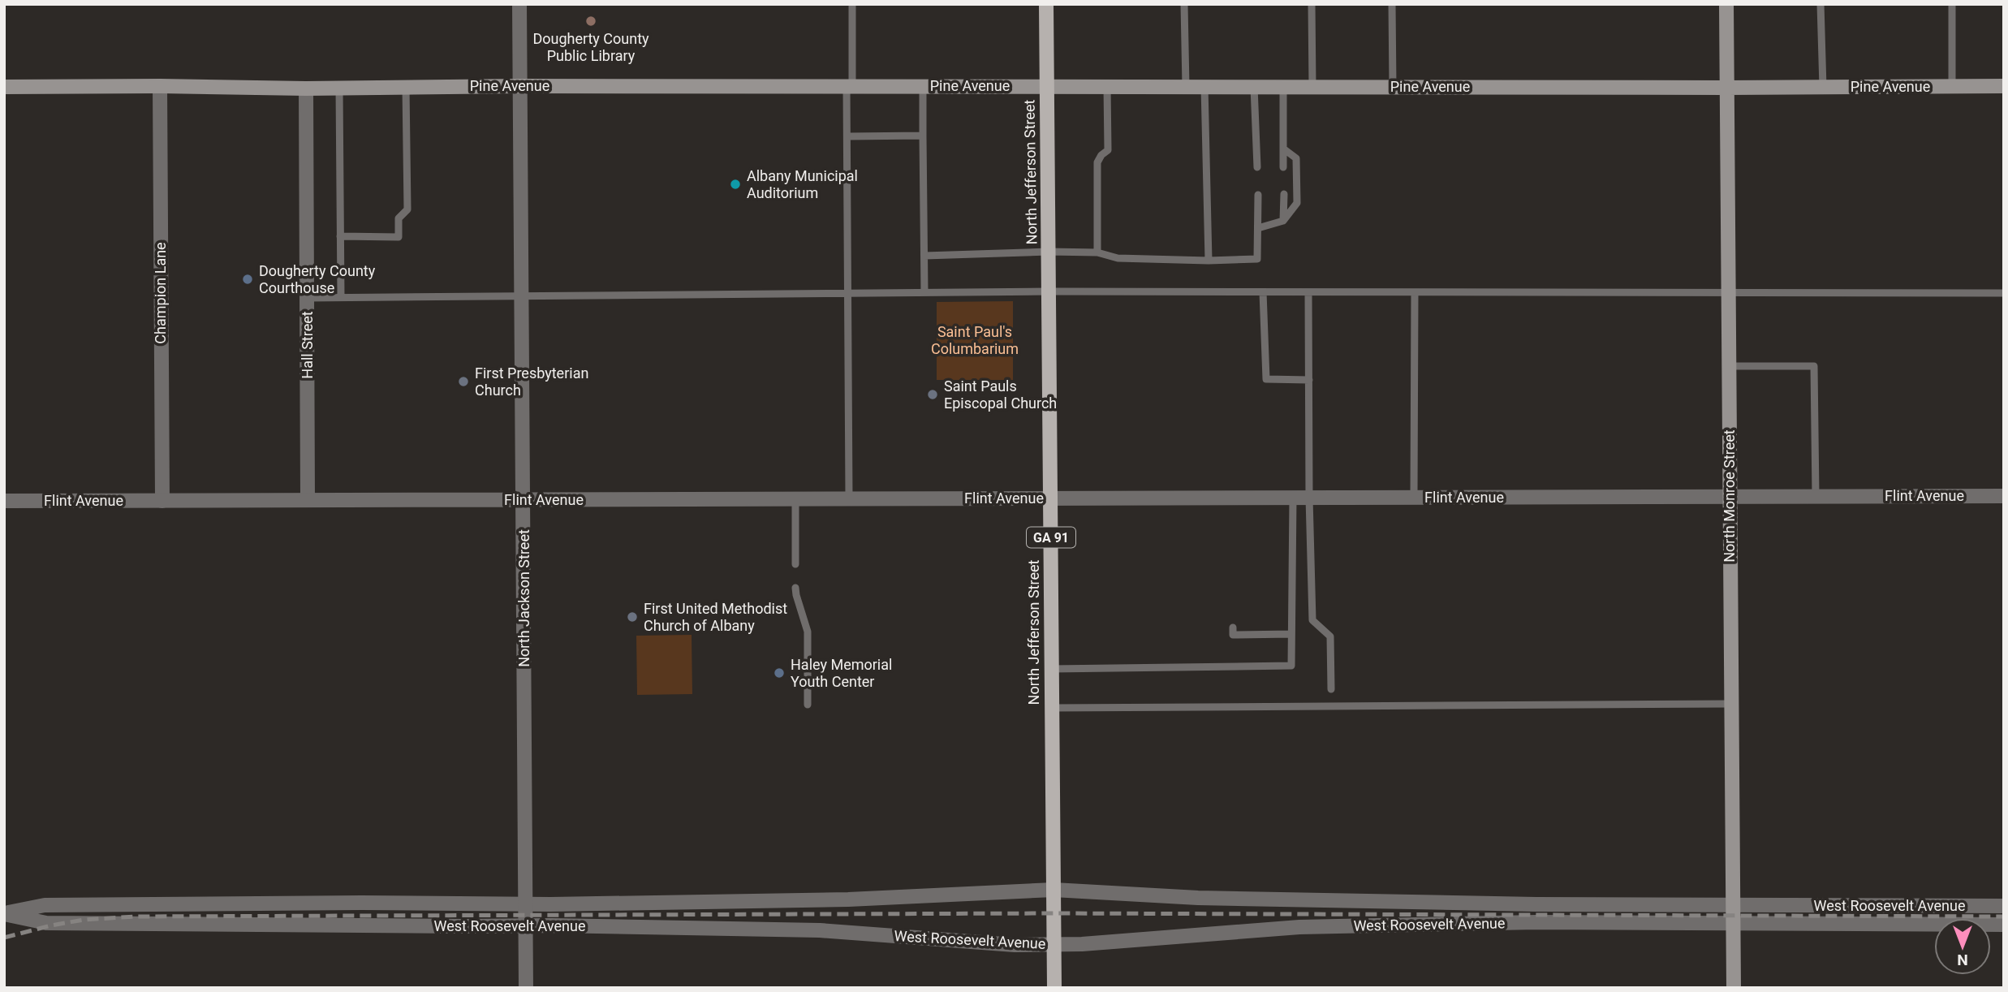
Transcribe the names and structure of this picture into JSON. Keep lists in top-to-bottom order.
{
  "streets": {
    "main road": [
      "Pine Avenue",
      "North Jefferson Street",
      "North Monroe Street",
      "GA 91"
    ],
    "street": [
      "Champion Lane",
      "Hall Street",
      "Flint Avenue",
      "North Jackson Street",
      "West Roosevelt Avenue"
    ]
  },
  "crossings": [
    ["Pine Avenue", "North Jefferson Street"],
    ["Pine Avenue", "Champion Lane"],
    ["Pine Avenue", "Hall Street"],
    ["Pine Avenue", "North Monroe Street"],
    ["Pine Avenue", "North Jackson Street"],
    ["North Jefferson Street", "Flint Avenue"],
    ["North Jefferson Street", "West Roosevelt Avenue"],
    ["Champion Lane", "Flint Avenue"],
    ["Hall Street", "Flint Avenue"],
    ["North Monroe Street", "Flint Avenue"],
    ["North Monroe Street", "West Roosevelt Avenue"],
    ["Flint Avenue", "North Jackson Street"],
    ["North Jackson Street", "West Roosevelt Avenue"]
  ],
  "parks": ["Saint Paul's Columbarium"],
  "places": [
    "Dougherty County Public Library",
    "Albany Municipal Auditorium",
    "Dougherty County Courthouse",
    "First Presbyterian Church",
    "Saint Pauls Episcopal Church",
    "First United Methodist Church of Albany",
    "Haley Memorial Youth Center"
  ],
  "north": "bottom"
}
